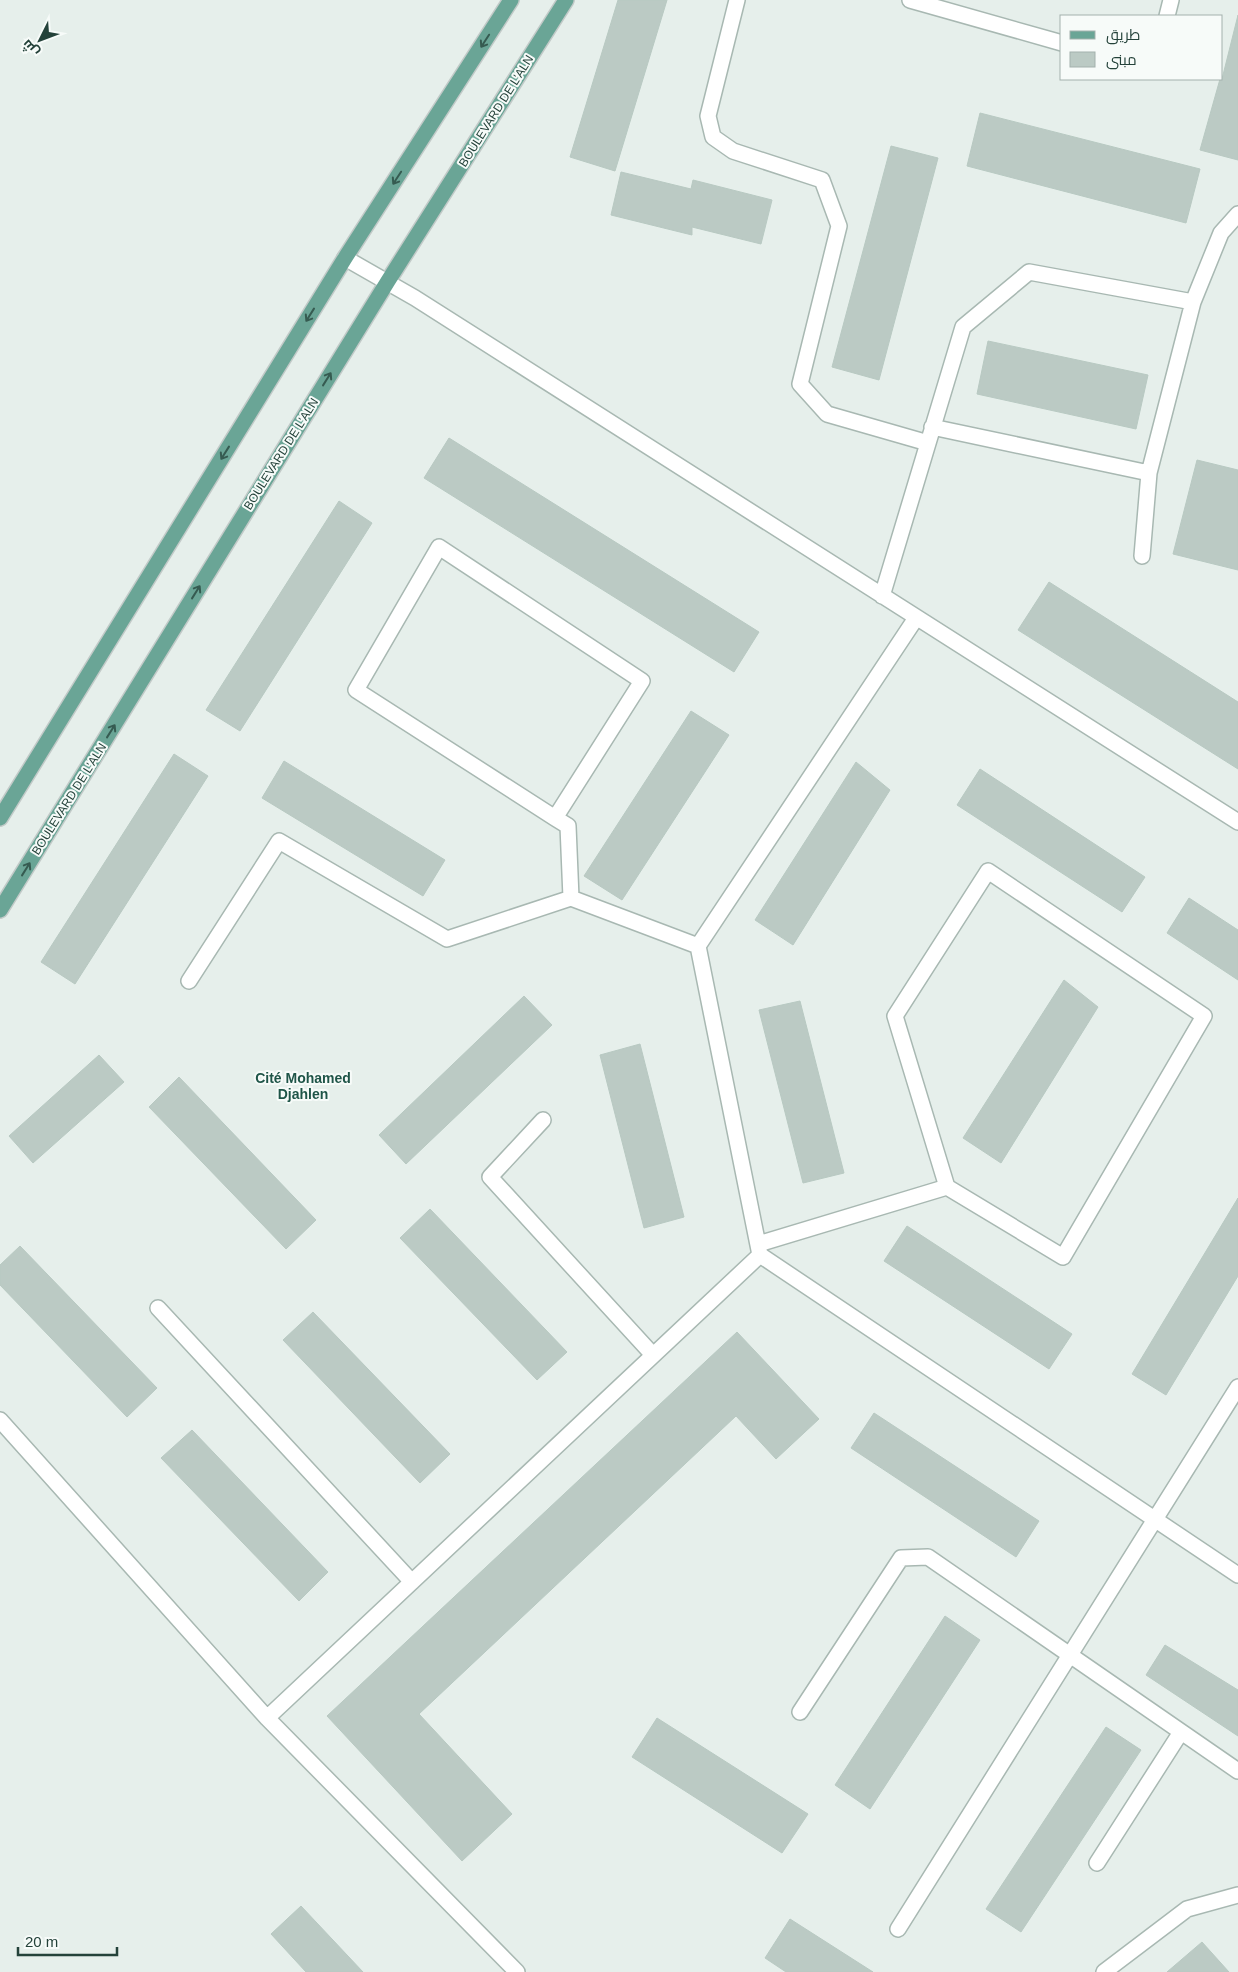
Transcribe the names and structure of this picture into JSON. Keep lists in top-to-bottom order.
{
  "streets": {
    "main road": ["BOULEVARD DE L'ALN"]
  },
  "districts": ["Cité Mohamed Djahlen"],
  "legend": ["طريق", "مبنى"],
  "scale_bar": "20 m",
  "north": "bottom left"
}
